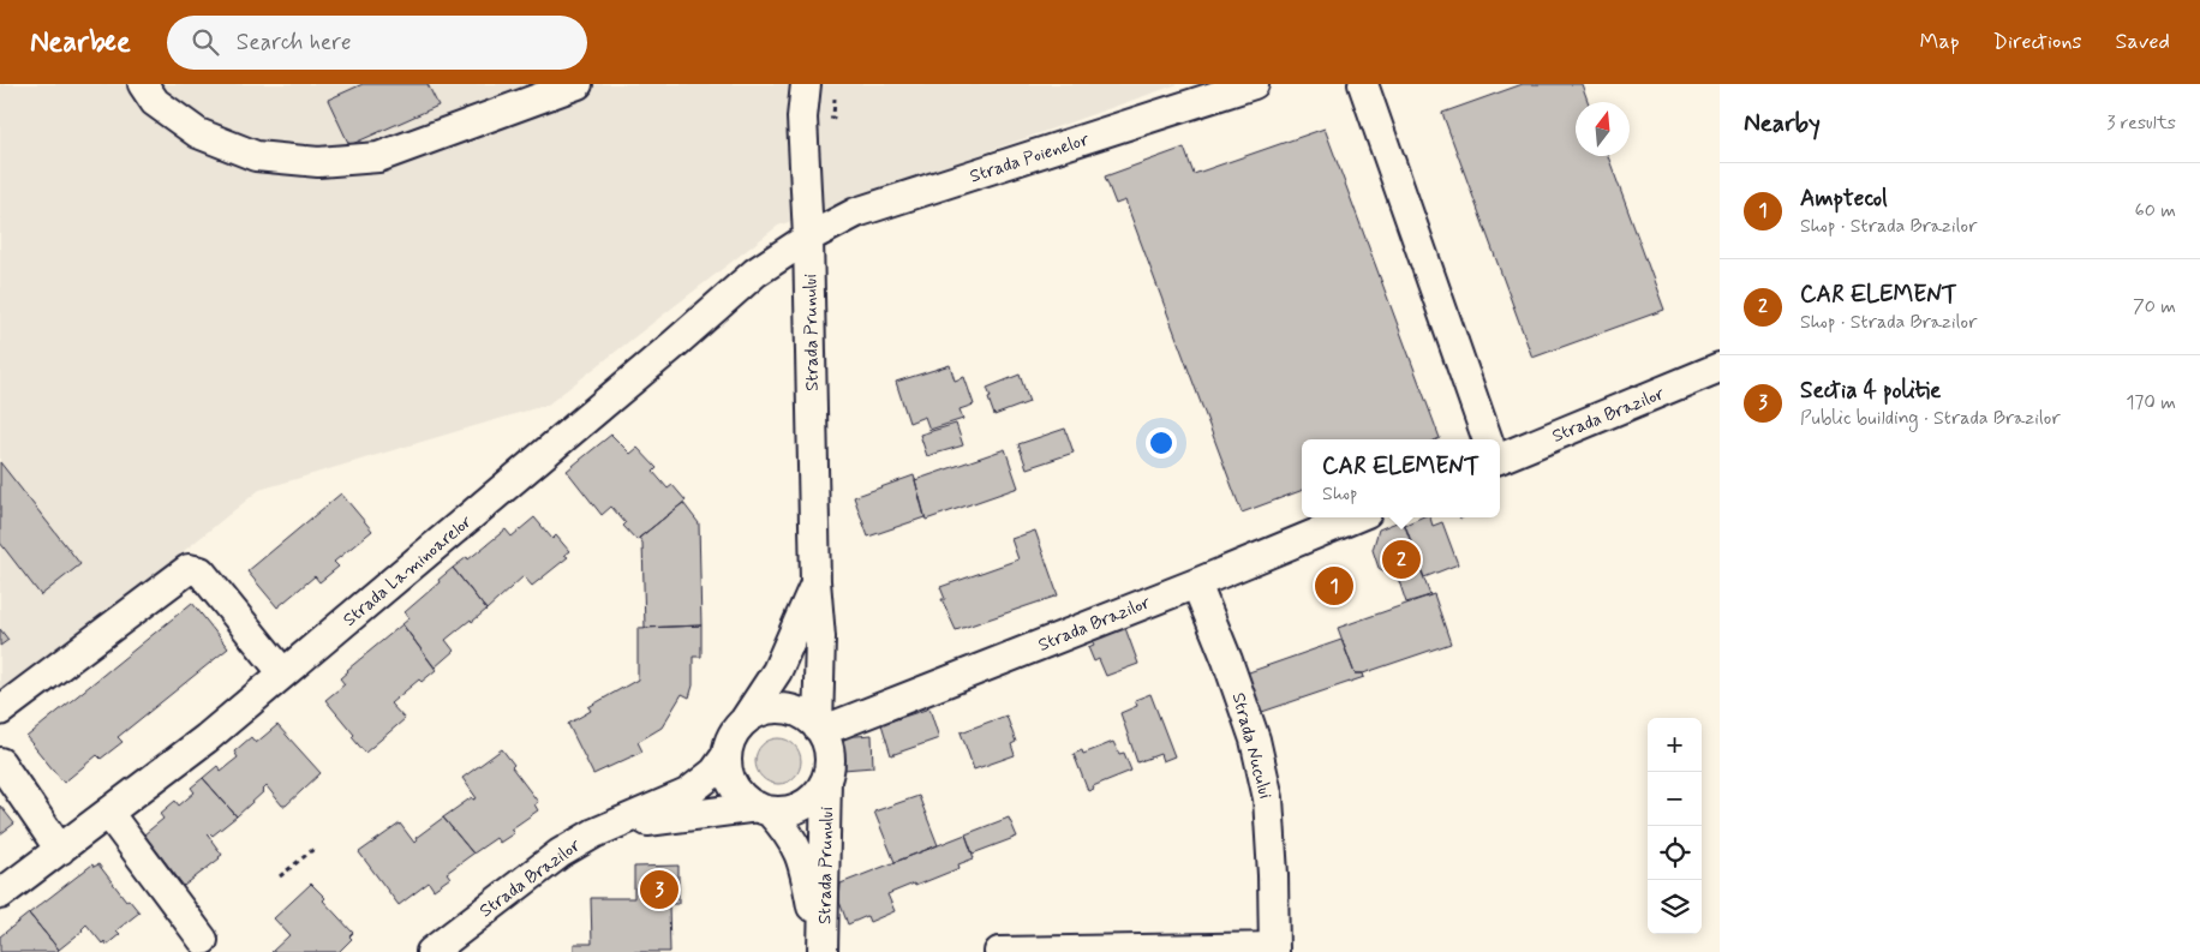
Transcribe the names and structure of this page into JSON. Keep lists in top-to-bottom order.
{
  "streets": {
    "street": [
      "Strada Poienelor",
      "Strada Prunului",
      "Strada Brazilor",
      "Strada Laminoarelor",
      "Strada Nucului"
    ]
  },
  "crossings": [
    ["Strada Poienelor", "Strada Prunului"],
    ["Strada Poienelor", "Strada Laminoarelor"],
    ["Strada Prunului", "Strada Brazilor"],
    ["Strada Prunului", "Strada Laminoarelor"],
    ["Strada Brazilor", "Strada Nucului"]
  ],
  "north": "top",
  "page": {
    "header": "Nearbee",
    "search": "Search here",
    "nav": ["Map", "Directions", "Saved"],
    "heading": ["Nearby", "3 results"],
    "list": [
      {
        "mark": "1",
        "name": "Amptecol",
        "note": "Shop · Strada Brazilor",
        "value": "60 m"
      },
      {
        "mark": "2",
        "name": "CAR ELEMENT",
        "note": "Shop · Strada Brazilor",
        "value": "70 m"
      },
      {
        "mark": "3",
        "name": "Sectia 4 politie",
        "note": "Public building · Strada Brazilor",
        "value": "170 m"
      }
    ],
    "popup": ["CAR ELEMENT", "Shop"],
    "pins": ["2", "1", "3"],
    "map_buttons": ["+", "−"]
  }
}
